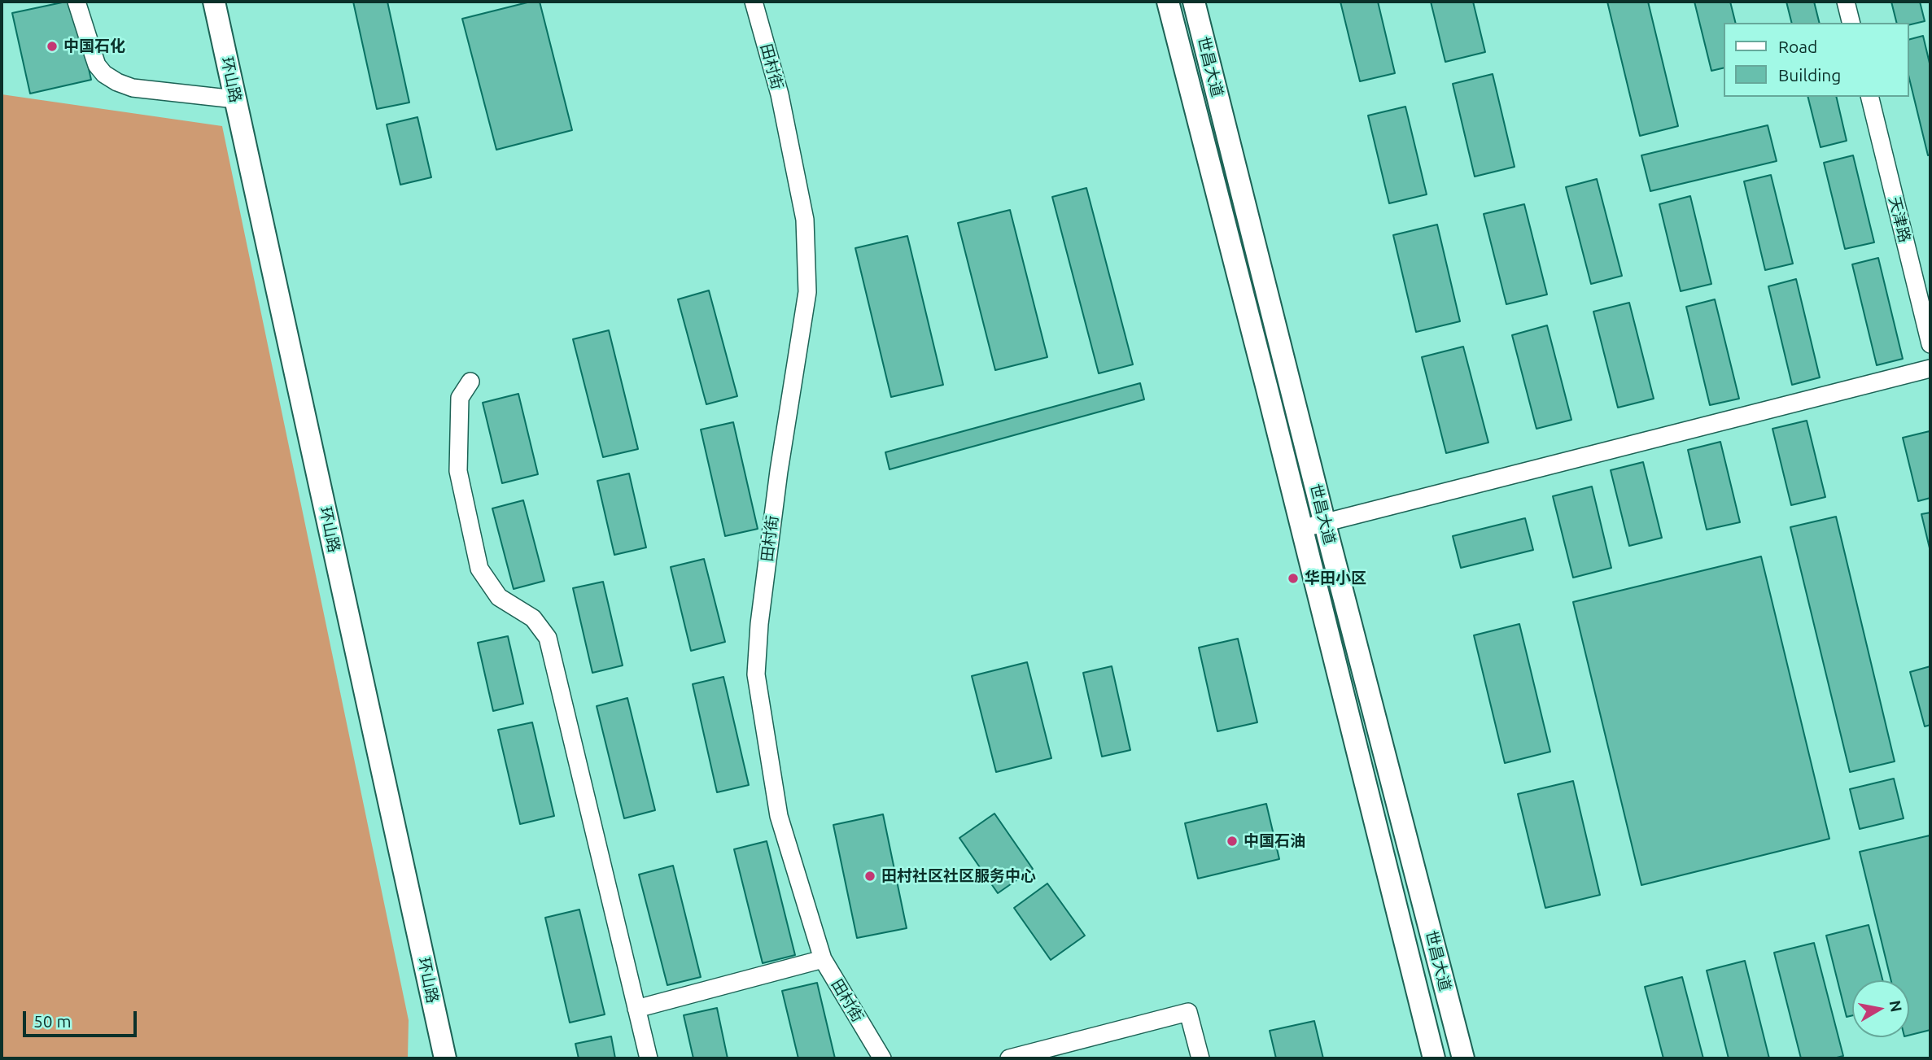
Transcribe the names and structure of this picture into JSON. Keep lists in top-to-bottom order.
{
  "streets": {
    "main road": ["世昌大道", "环山路"],
    "street": ["田村街", "天津路"]
  },
  "places": [
    "中国石化",
    "华田小区",
    "中国石油",
    "田村社区社区服务中心"
  ],
  "legend": ["Road", "Building"],
  "scale_bar": "50 m",
  "north": "right"
}
